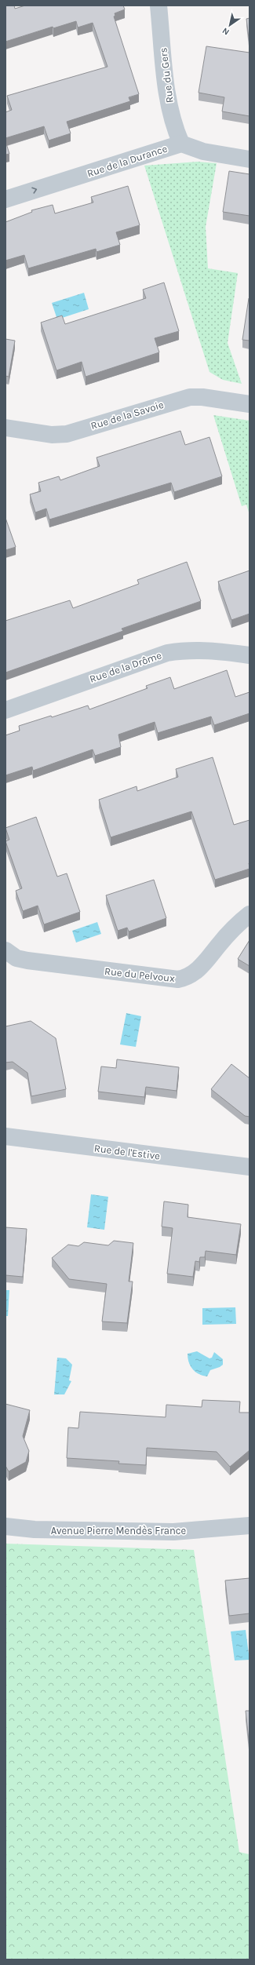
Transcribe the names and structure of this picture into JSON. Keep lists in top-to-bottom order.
{
  "streets": {
    "street": [
      "Rue du Gers",
      "Rue de la Durance",
      "Rue de la Savoie",
      "Rue de la Drôme",
      "Rue du Pelvoux",
      "Rue de l'Estive",
      "Avenue Pierre Mendès France"
    ]
  },
  "crossings": [
    ["Rue du Gers", "Rue de la Durance"]
  ],
  "one_way": ["Rue de la Durance"],
  "north": "bottom left"
}
